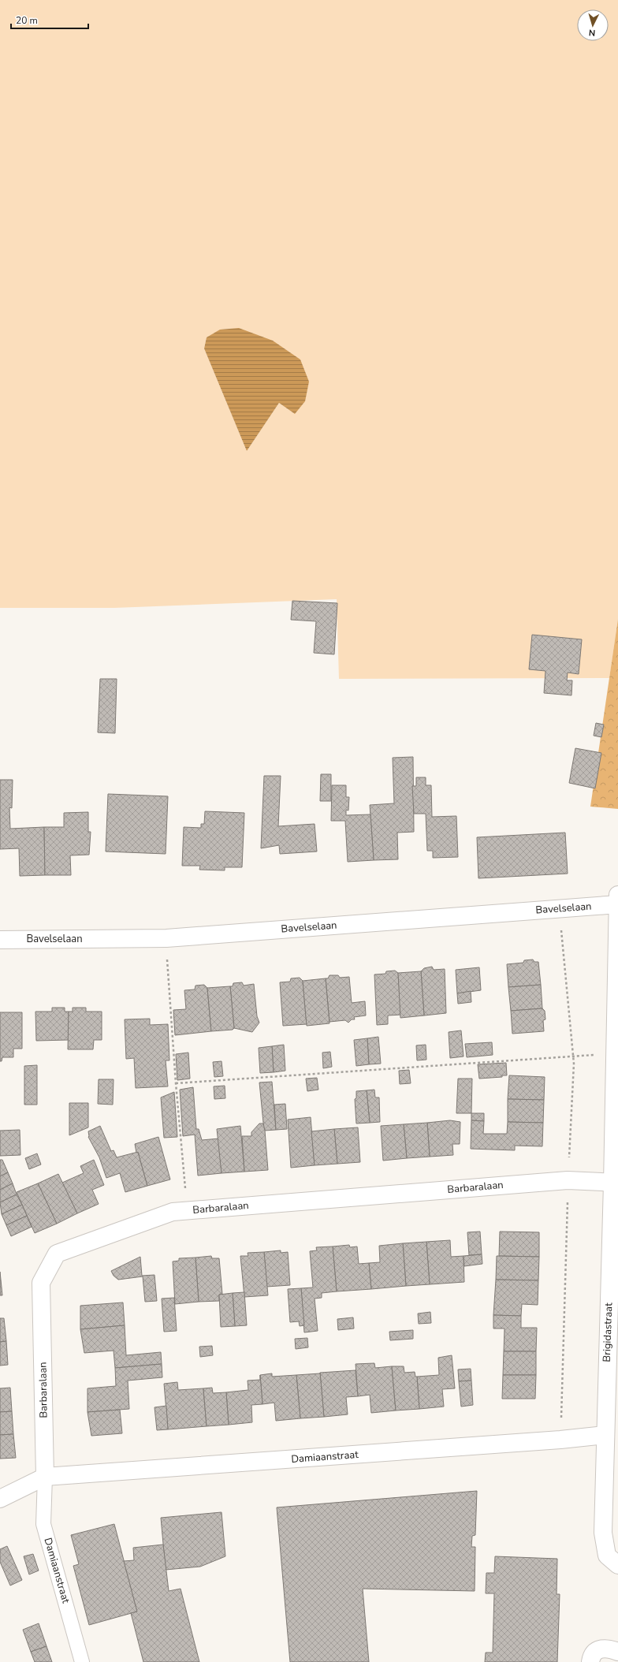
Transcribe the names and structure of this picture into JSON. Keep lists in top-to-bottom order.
{
  "streets": {
    "street": [
      "Bavelselaan",
      "Barbaralaan",
      "Brigidastraat",
      "Damiaanstraat"
    ]
  },
  "crossings": [
    ["Bavelselaan", "Brigidastraat"],
    ["Barbaralaan", "Brigidastraat"],
    ["Barbaralaan", "Damiaanstraat"],
    ["Brigidastraat", "Damiaanstraat"]
  ],
  "scale_bar": "20 m",
  "north": "bottom"
}
